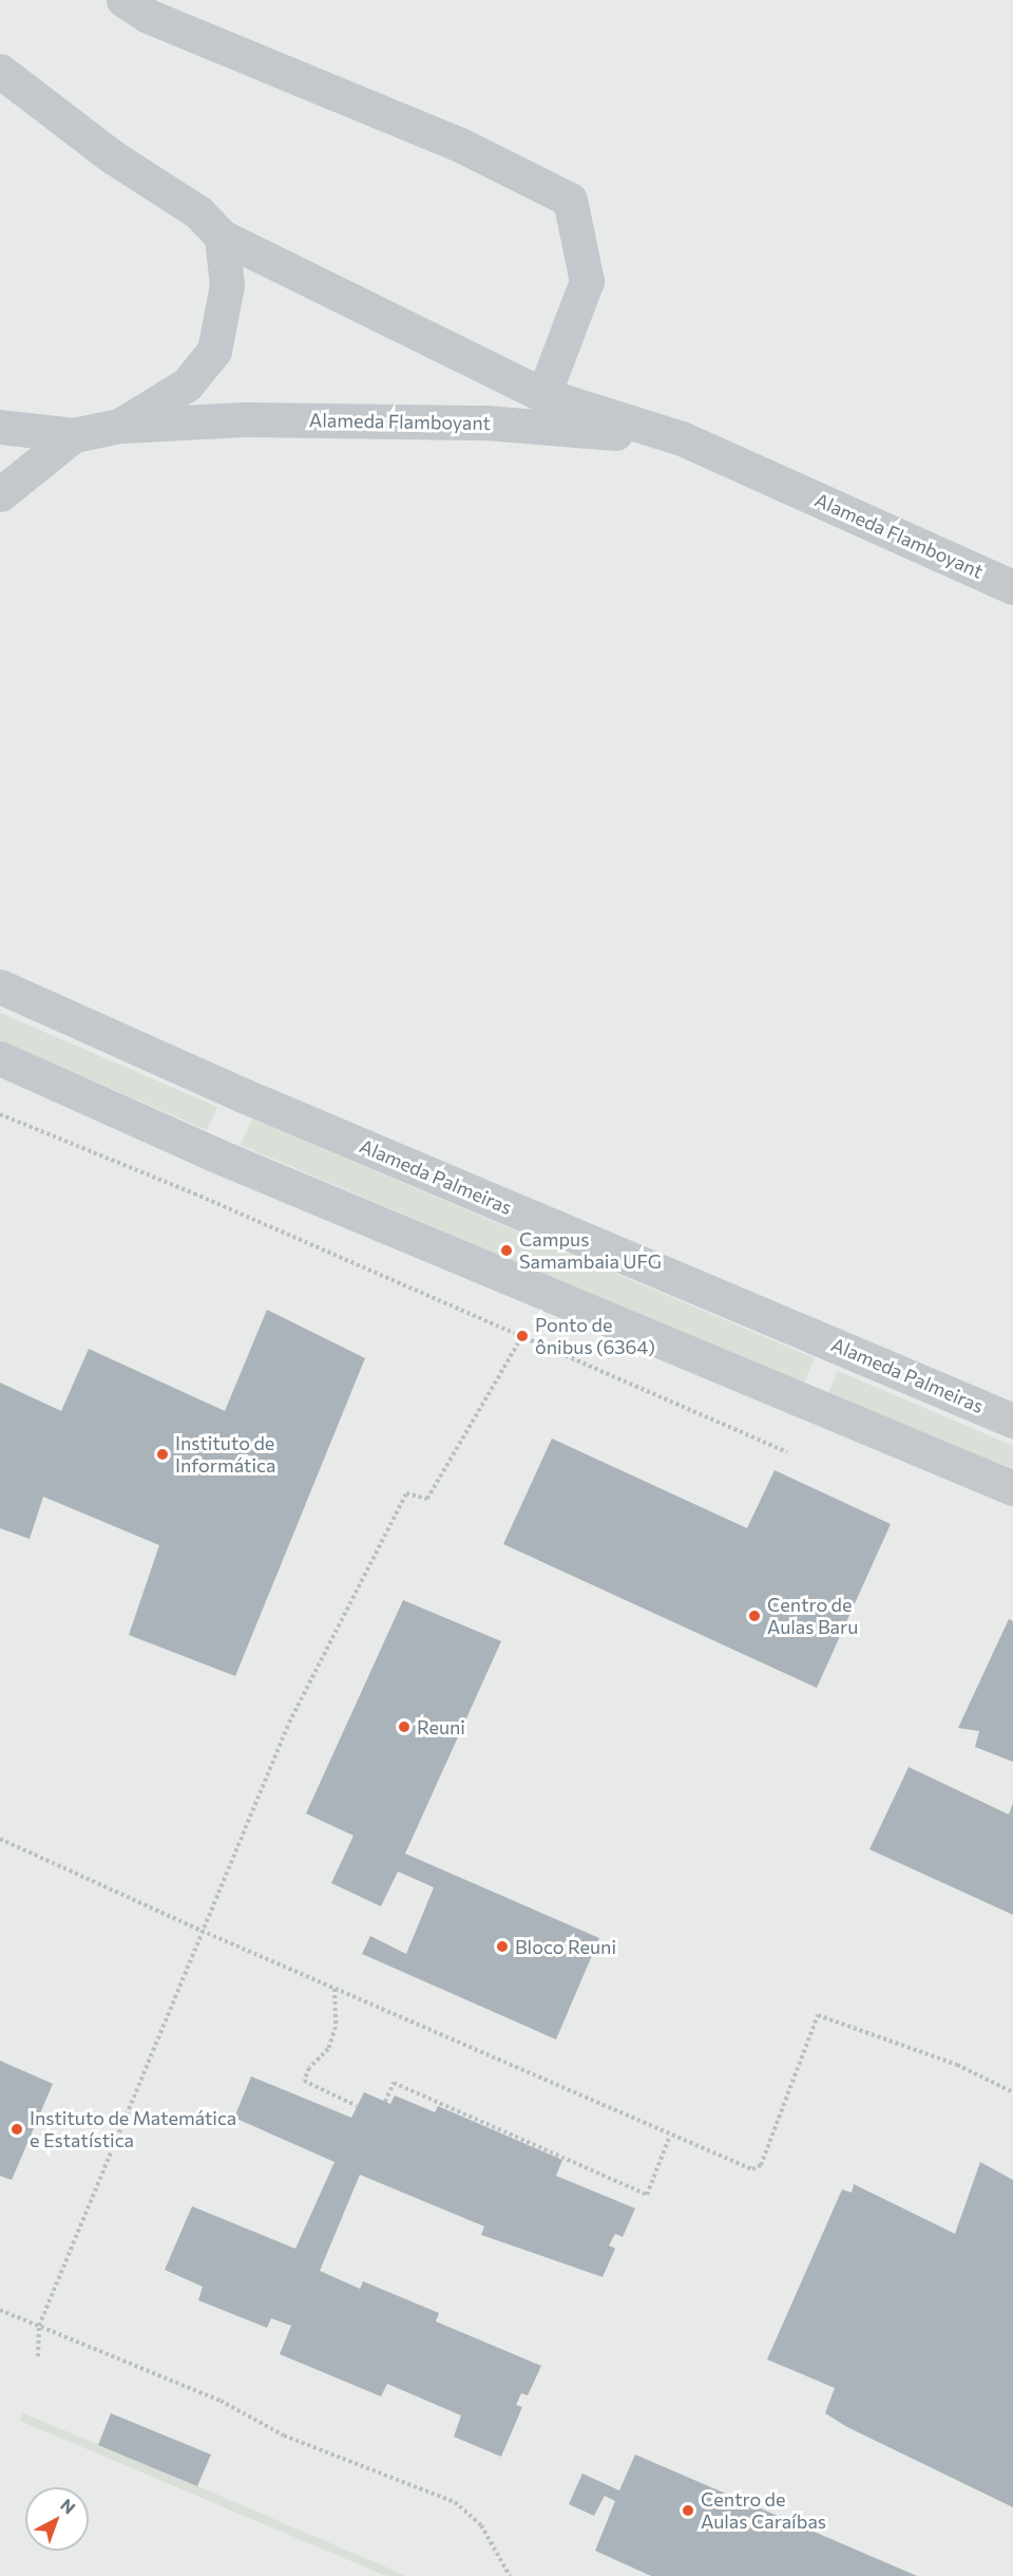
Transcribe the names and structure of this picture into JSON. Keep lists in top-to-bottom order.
{
  "streets": {
    "street": ["Alameda Flamboyant", "Alameda Palmeiras"]
  },
  "places": [
    "Campus Samambaia UFG",
    "Ponto de ônibus (6364)",
    "Instituto de Informática",
    "Centro de Aulas Baru",
    "Reuni",
    "Bloco Reuni",
    "Instituto de Matemática e Estatística",
    "Centro de Aulas Caraíbas"
  ],
  "north": "top right"
}
